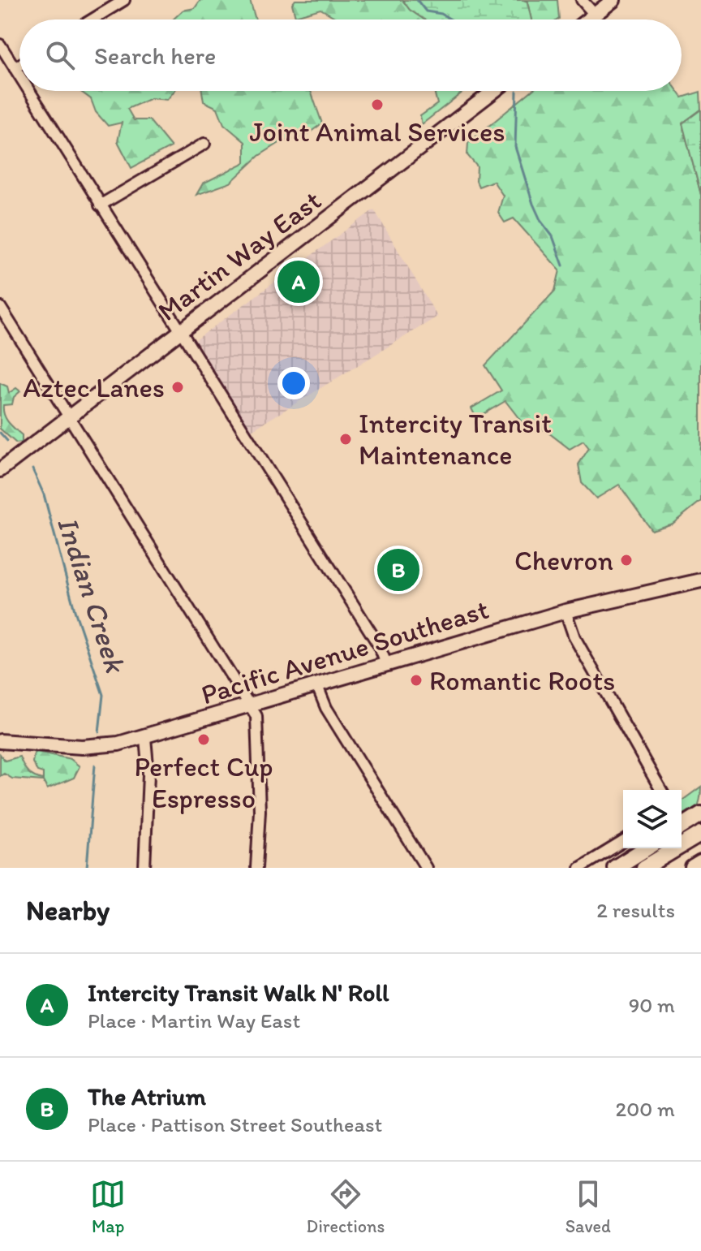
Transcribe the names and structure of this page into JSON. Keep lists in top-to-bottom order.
{
  "streets": {
    "main road": ["Martin Way East", "Pacific Avenue Southeast"]
  },
  "water": ["Indian Creek"],
  "places": [
    "Joint Animal Services",
    "Aztec Lanes",
    "Intercity Transit Maintenance",
    "Chevron",
    "Romantic Roots",
    "Perfect Cup Espresso"
  ],
  "page": {
    "search": "Search here",
    "pins": ["A", "B"],
    "heading": ["Nearby", "2 results"],
    "list": [
      {
        "mark": "A",
        "name": "Intercity Transit Walk N' Roll",
        "note": "Place · Martin Way East",
        "value": "90 m"
      },
      {
        "mark": "B",
        "name": "The Atrium",
        "note": "Place · Pattison Street Southeast",
        "value": "200 m"
      }
    ],
    "nav": ["Map", "Directions", "Saved"]
  }
}
